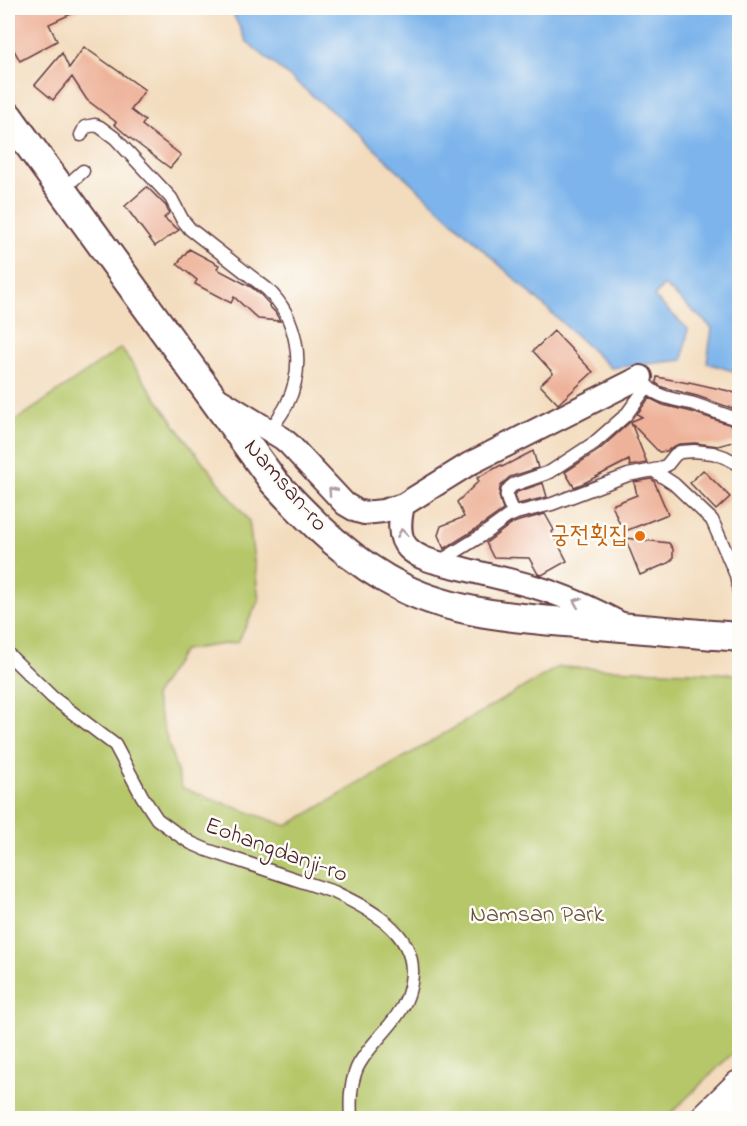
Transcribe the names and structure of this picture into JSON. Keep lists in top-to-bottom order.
{
  "streets": {
    "street": ["Namsan-ro"],
    "lane": ["Eohangdanji-ro"]
  },
  "parks": ["Namsan Park"],
  "places": ["궁전횟집"]
}
